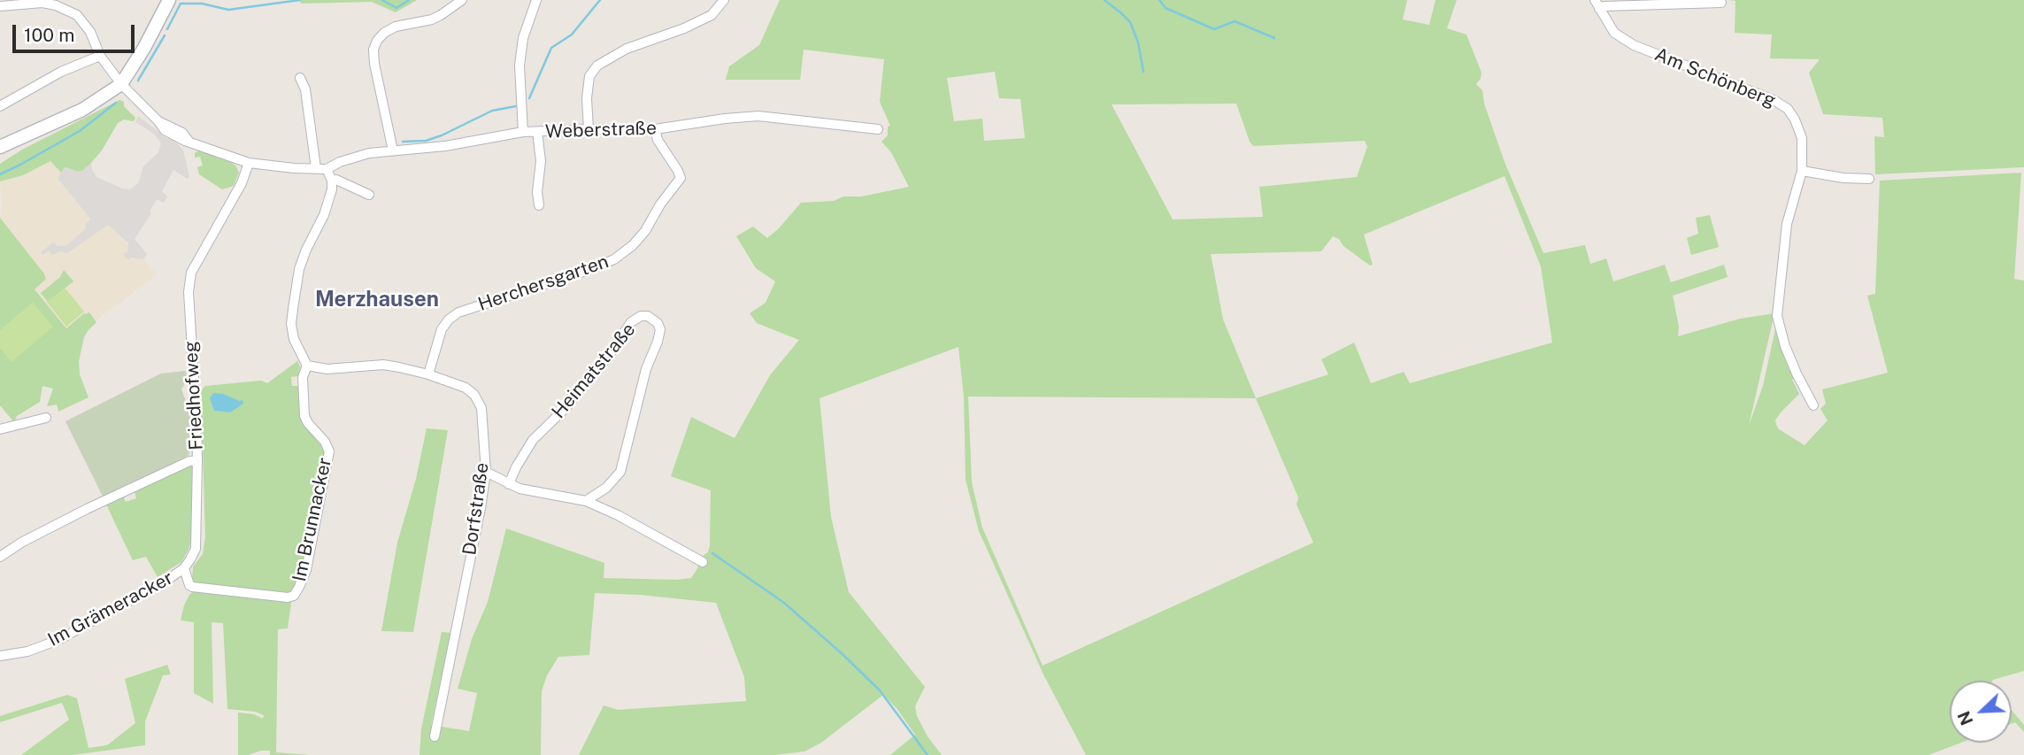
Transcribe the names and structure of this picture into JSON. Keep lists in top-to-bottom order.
{
  "streets": {
    "street": [
      "Am Schönberg",
      "Weberstraße",
      "Herchersgarten",
      "Heimatstraße",
      "Friedhofweg",
      "Dorfstraße",
      "Im Brunnacker",
      "Im Grämeracker"
    ]
  },
  "crossings": [
    ["Weberstraße", "Herchersgarten"],
    ["Herchersgarten", "Dorfstraße"],
    ["Friedhofweg", "Im Grämeracker"],
    ["Dorfstraße", "Im Brunnacker"],
    ["Im Brunnacker", "Im Grämeracker"]
  ],
  "districts": ["Merzhausen"],
  "scale_bar": "100 m",
  "north": "bottom left"
}
